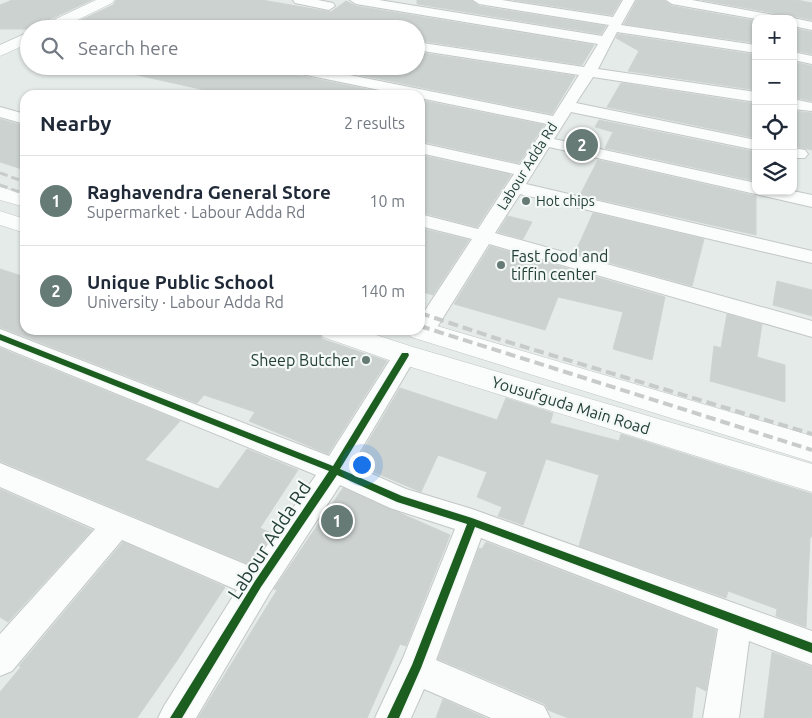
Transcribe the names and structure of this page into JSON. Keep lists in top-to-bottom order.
{
  "streets": {
    "main road": ["Yousufguda Main Road"],
    "street": ["Labour Adda Rd"]
  },
  "crossings": [
    ["Labour Adda Rd", "Yousufguda Main Road"]
  ],
  "places": ["Hot chips", "Fast food and tiffin center", "Sheep Butcher"],
  "page": {
    "map_buttons": ["+", "−"],
    "search": "Search here",
    "heading": ["Nearby", "2 results"],
    "pins": ["2", "1"],
    "list": [
      {
        "mark": "1",
        "name": "Raghavendra General Store",
        "note": "Supermarket · Labour Adda Rd",
        "value": "10 m"
      },
      {
        "mark": "2",
        "name": "Unique Public School",
        "note": "University · Labour Adda Rd",
        "value": "140 m"
      }
    ]
  }
}
